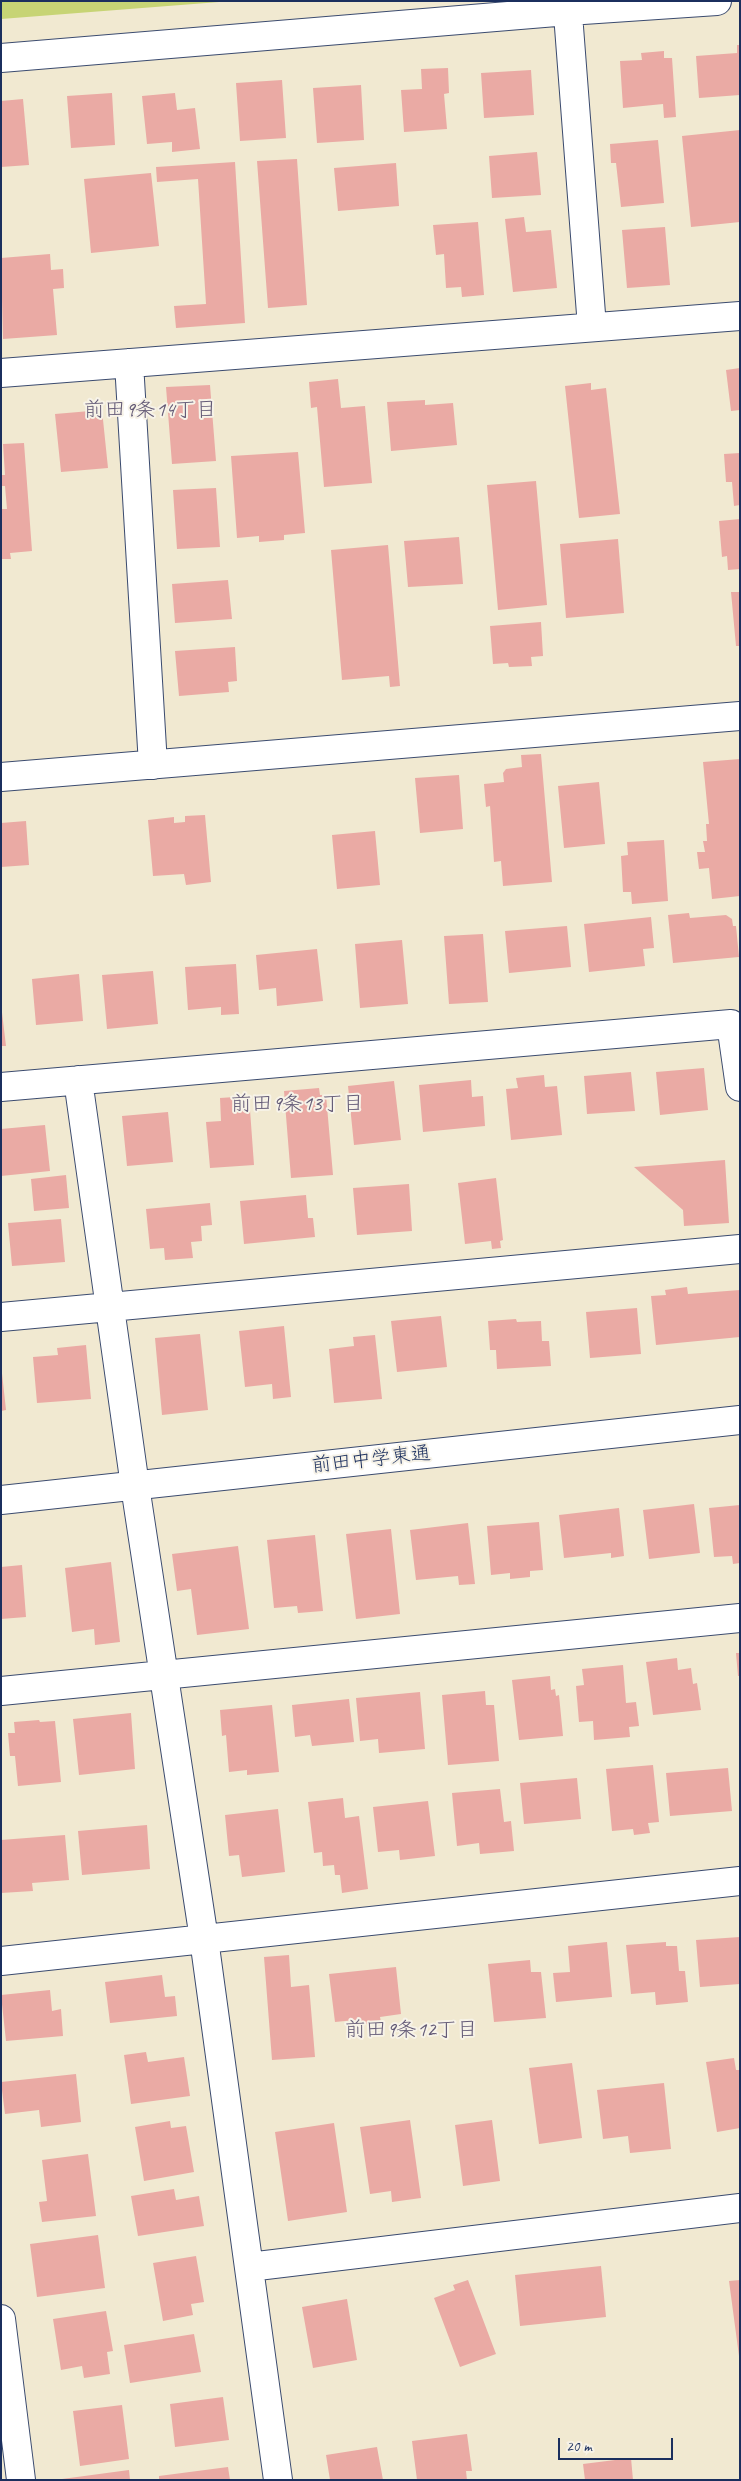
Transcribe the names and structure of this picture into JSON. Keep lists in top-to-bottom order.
{
  "streets": {
    "street": ["前田中学東通"]
  },
  "districts": ["前田9条14丁目", "前田9条13丁目", "前田9条12丁目"],
  "scale_bar": "20 m"
}
